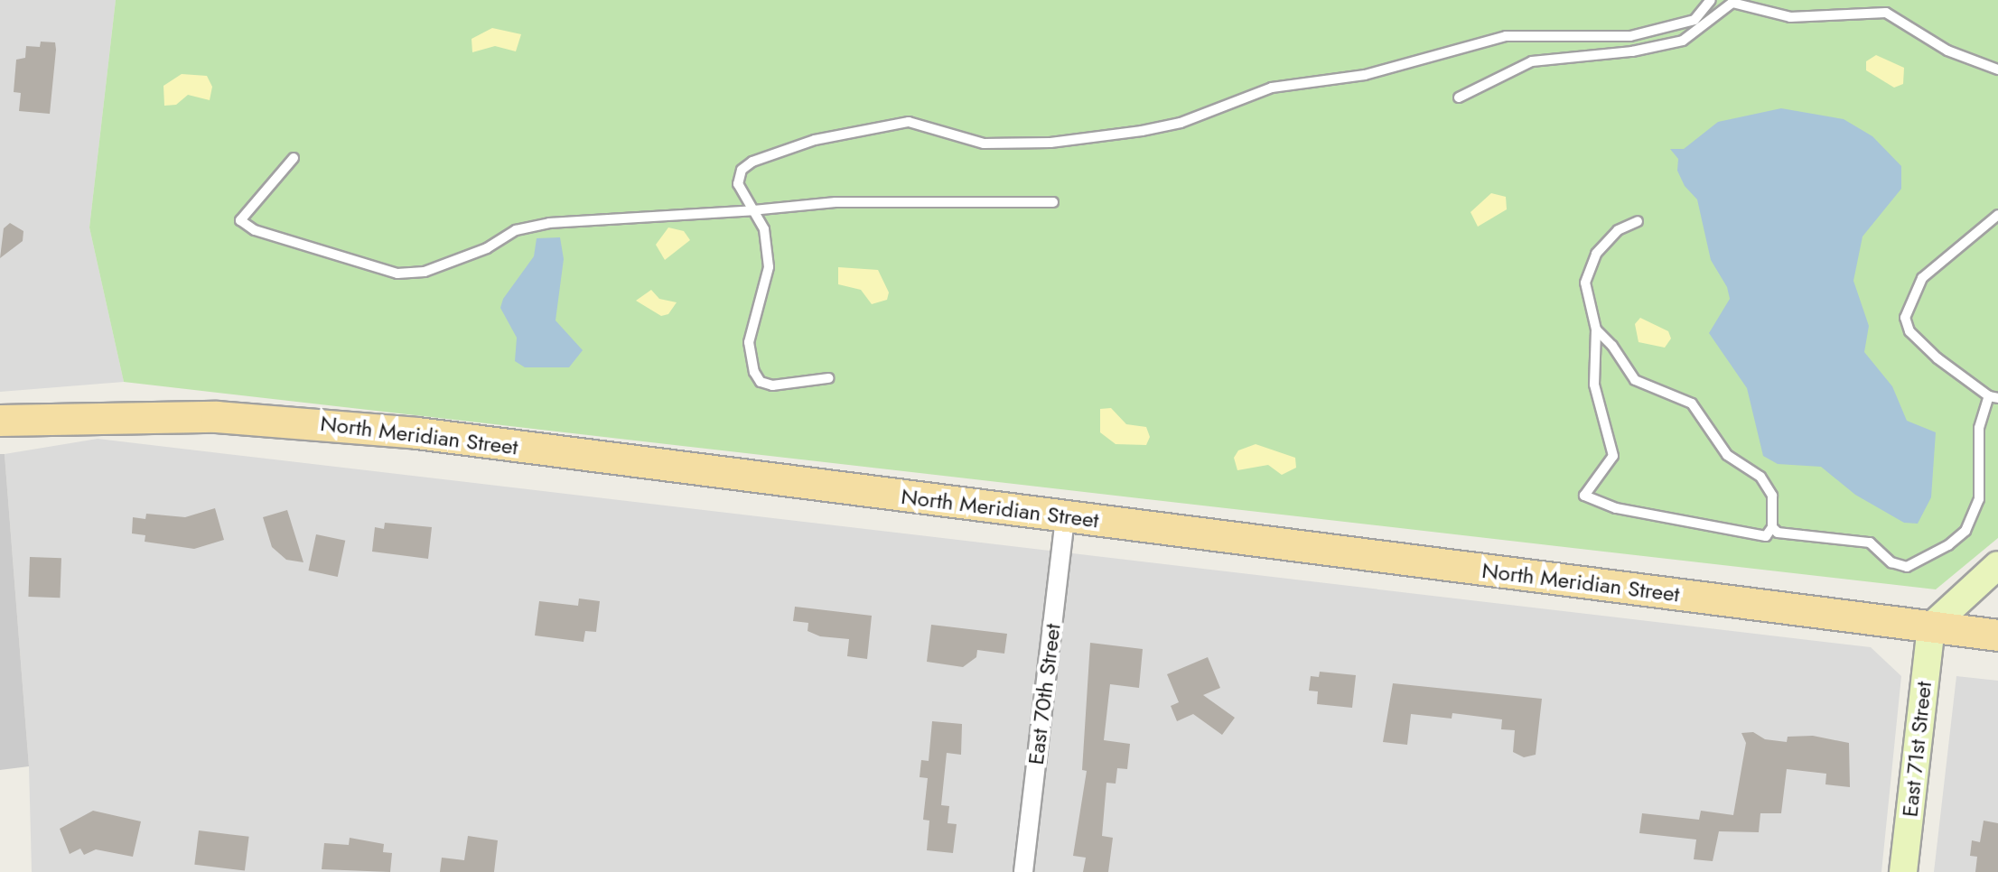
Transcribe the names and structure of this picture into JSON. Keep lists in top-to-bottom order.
{
  "streets": {
    "main road": ["North Meridian Street", "East 71st Street"],
    "street": ["East 70th Street"]
  },
  "crossings": [
    ["North Meridian Street", "East 70th Street"],
    ["North Meridian Street", "East 71st Street"]
  ]
}
